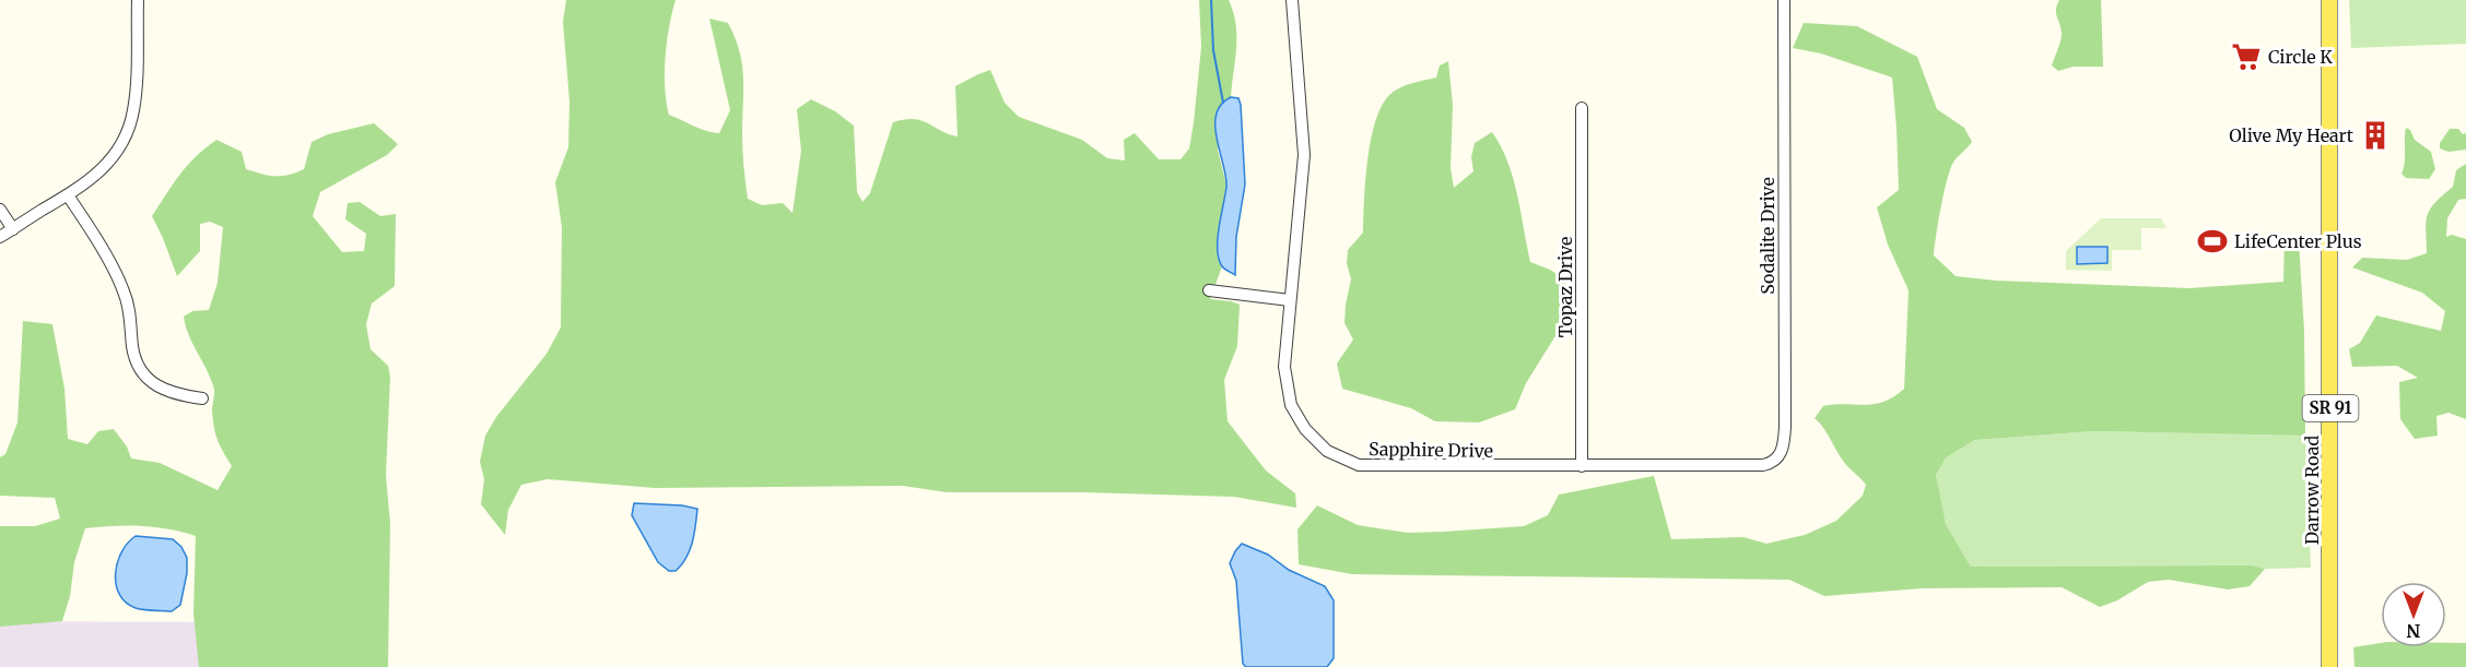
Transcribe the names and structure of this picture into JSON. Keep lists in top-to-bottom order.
{
  "streets": {
    "main road": ["SR 91", "Darrow Road"],
    "street": ["Sodalite Drive", "Topaz Drive", "Sapphire Drive"]
  },
  "crossings": [
    ["Sodalite Drive", "Sapphire Drive"],
    ["Topaz Drive", "Sapphire Drive"]
  ],
  "places": {
    "supermarket": ["Circle K"],
    "building": ["Olive My Heart"],
    "sports": ["LifeCenter Plus"]
  },
  "north": "bottom"
}
